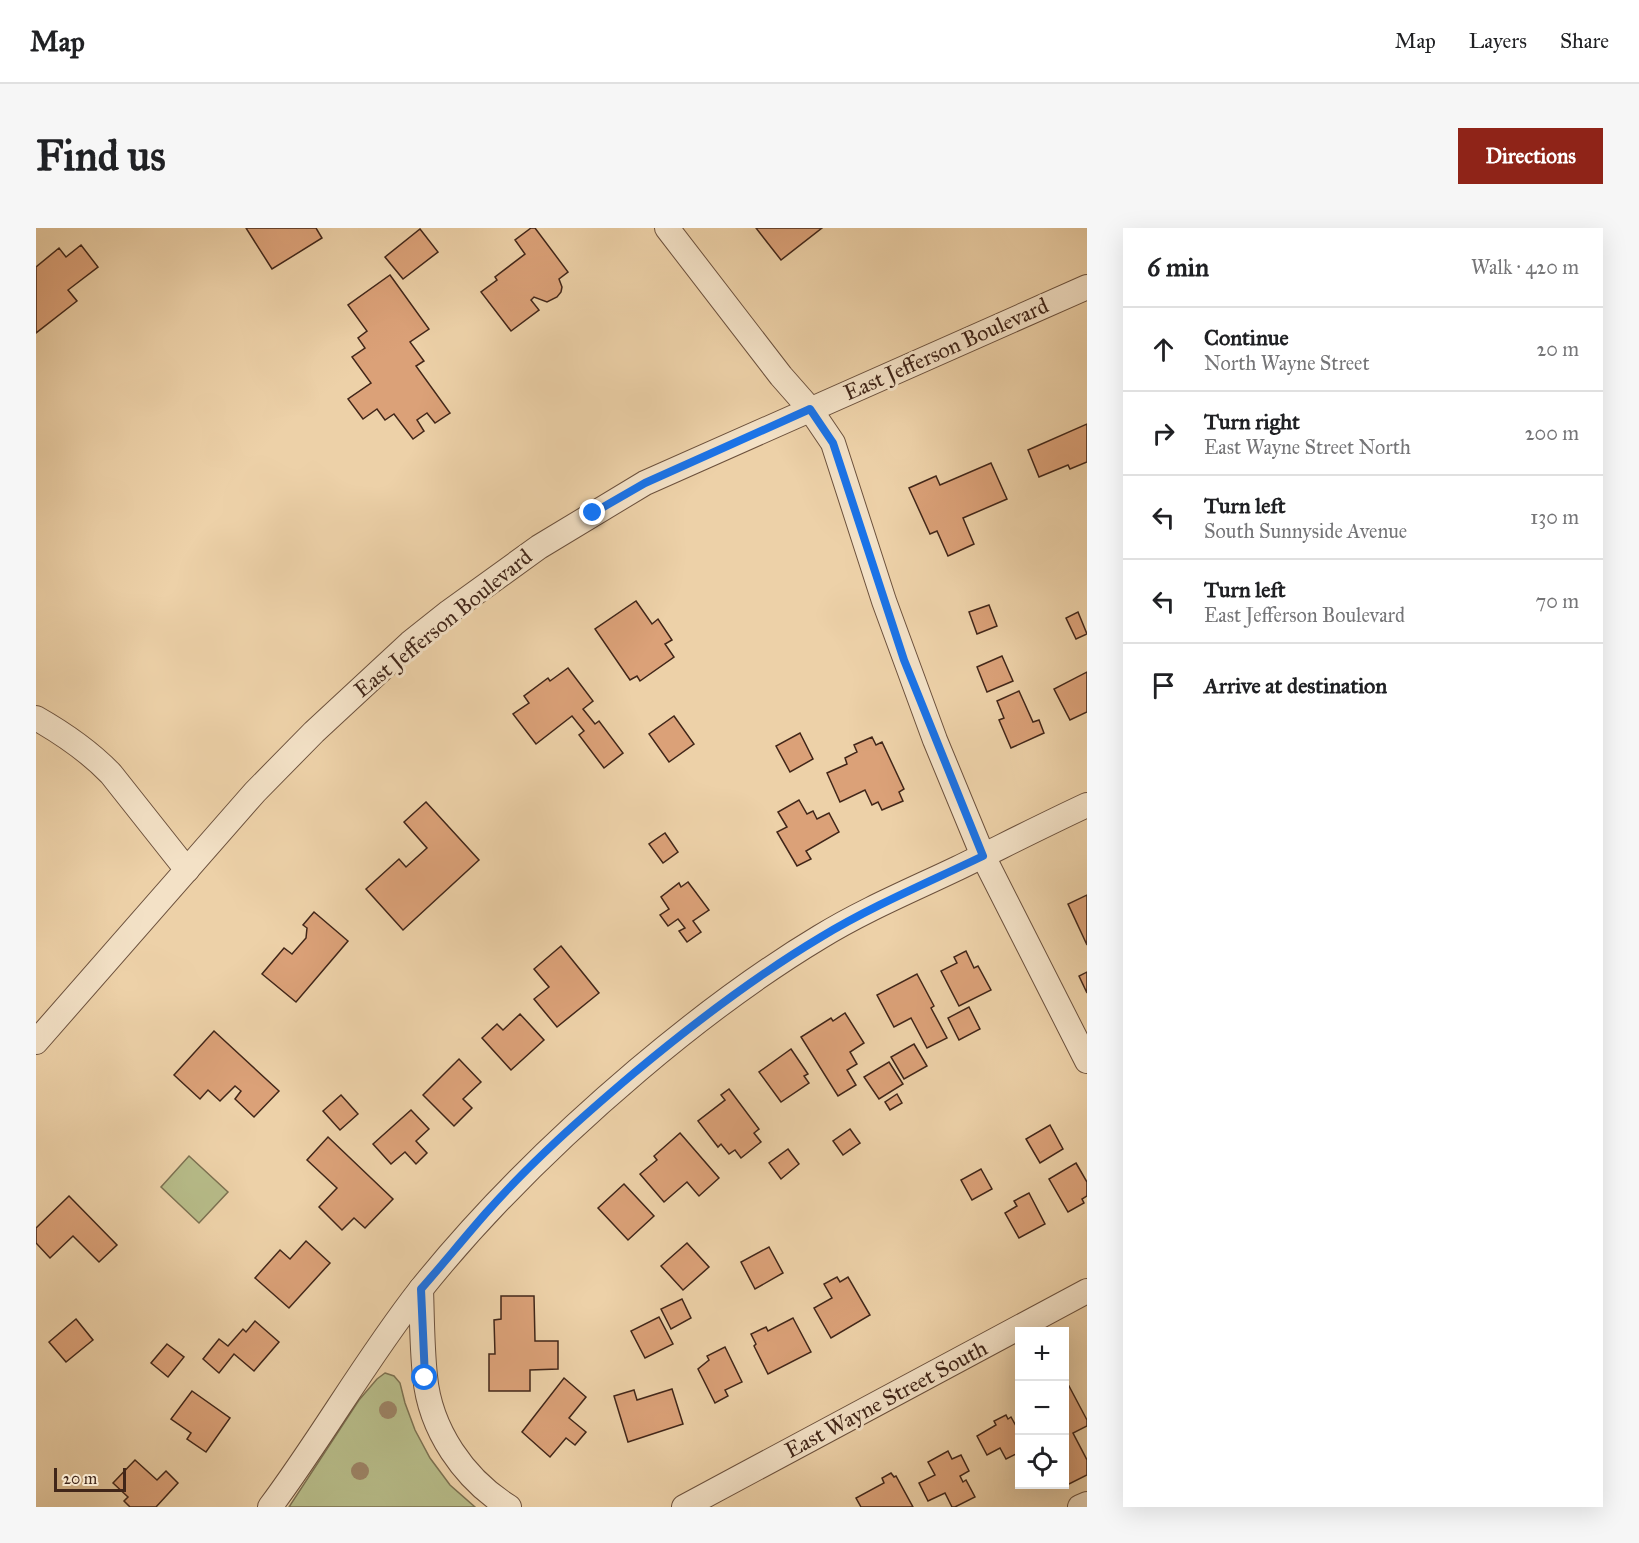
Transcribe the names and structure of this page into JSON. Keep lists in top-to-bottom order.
{
  "streets": {
    "street": ["East Jefferson Boulevard", "East Wayne Street South"]
  },
  "scale_bar": "20 m",
  "page": {
    "header": "Map",
    "nav": ["Map", "Layers", "Share"],
    "buttons": "Directions",
    "title": "Find us",
    "heading": ["6 min", "Walk · 420 m"],
    "list": [
      ["Continue", "North Wayne Street", "20 m"],
      ["Turn right", "East Wayne Street North", "200 m"],
      ["Turn left", "South Sunnyside Avenue", "130 m"],
      ["Turn left", "East Jefferson Boulevard", "70 m"],
      "Arrive at destination"
    ],
    "map_buttons": ["+", "−"],
    "scale": "20 m"
  }
}
